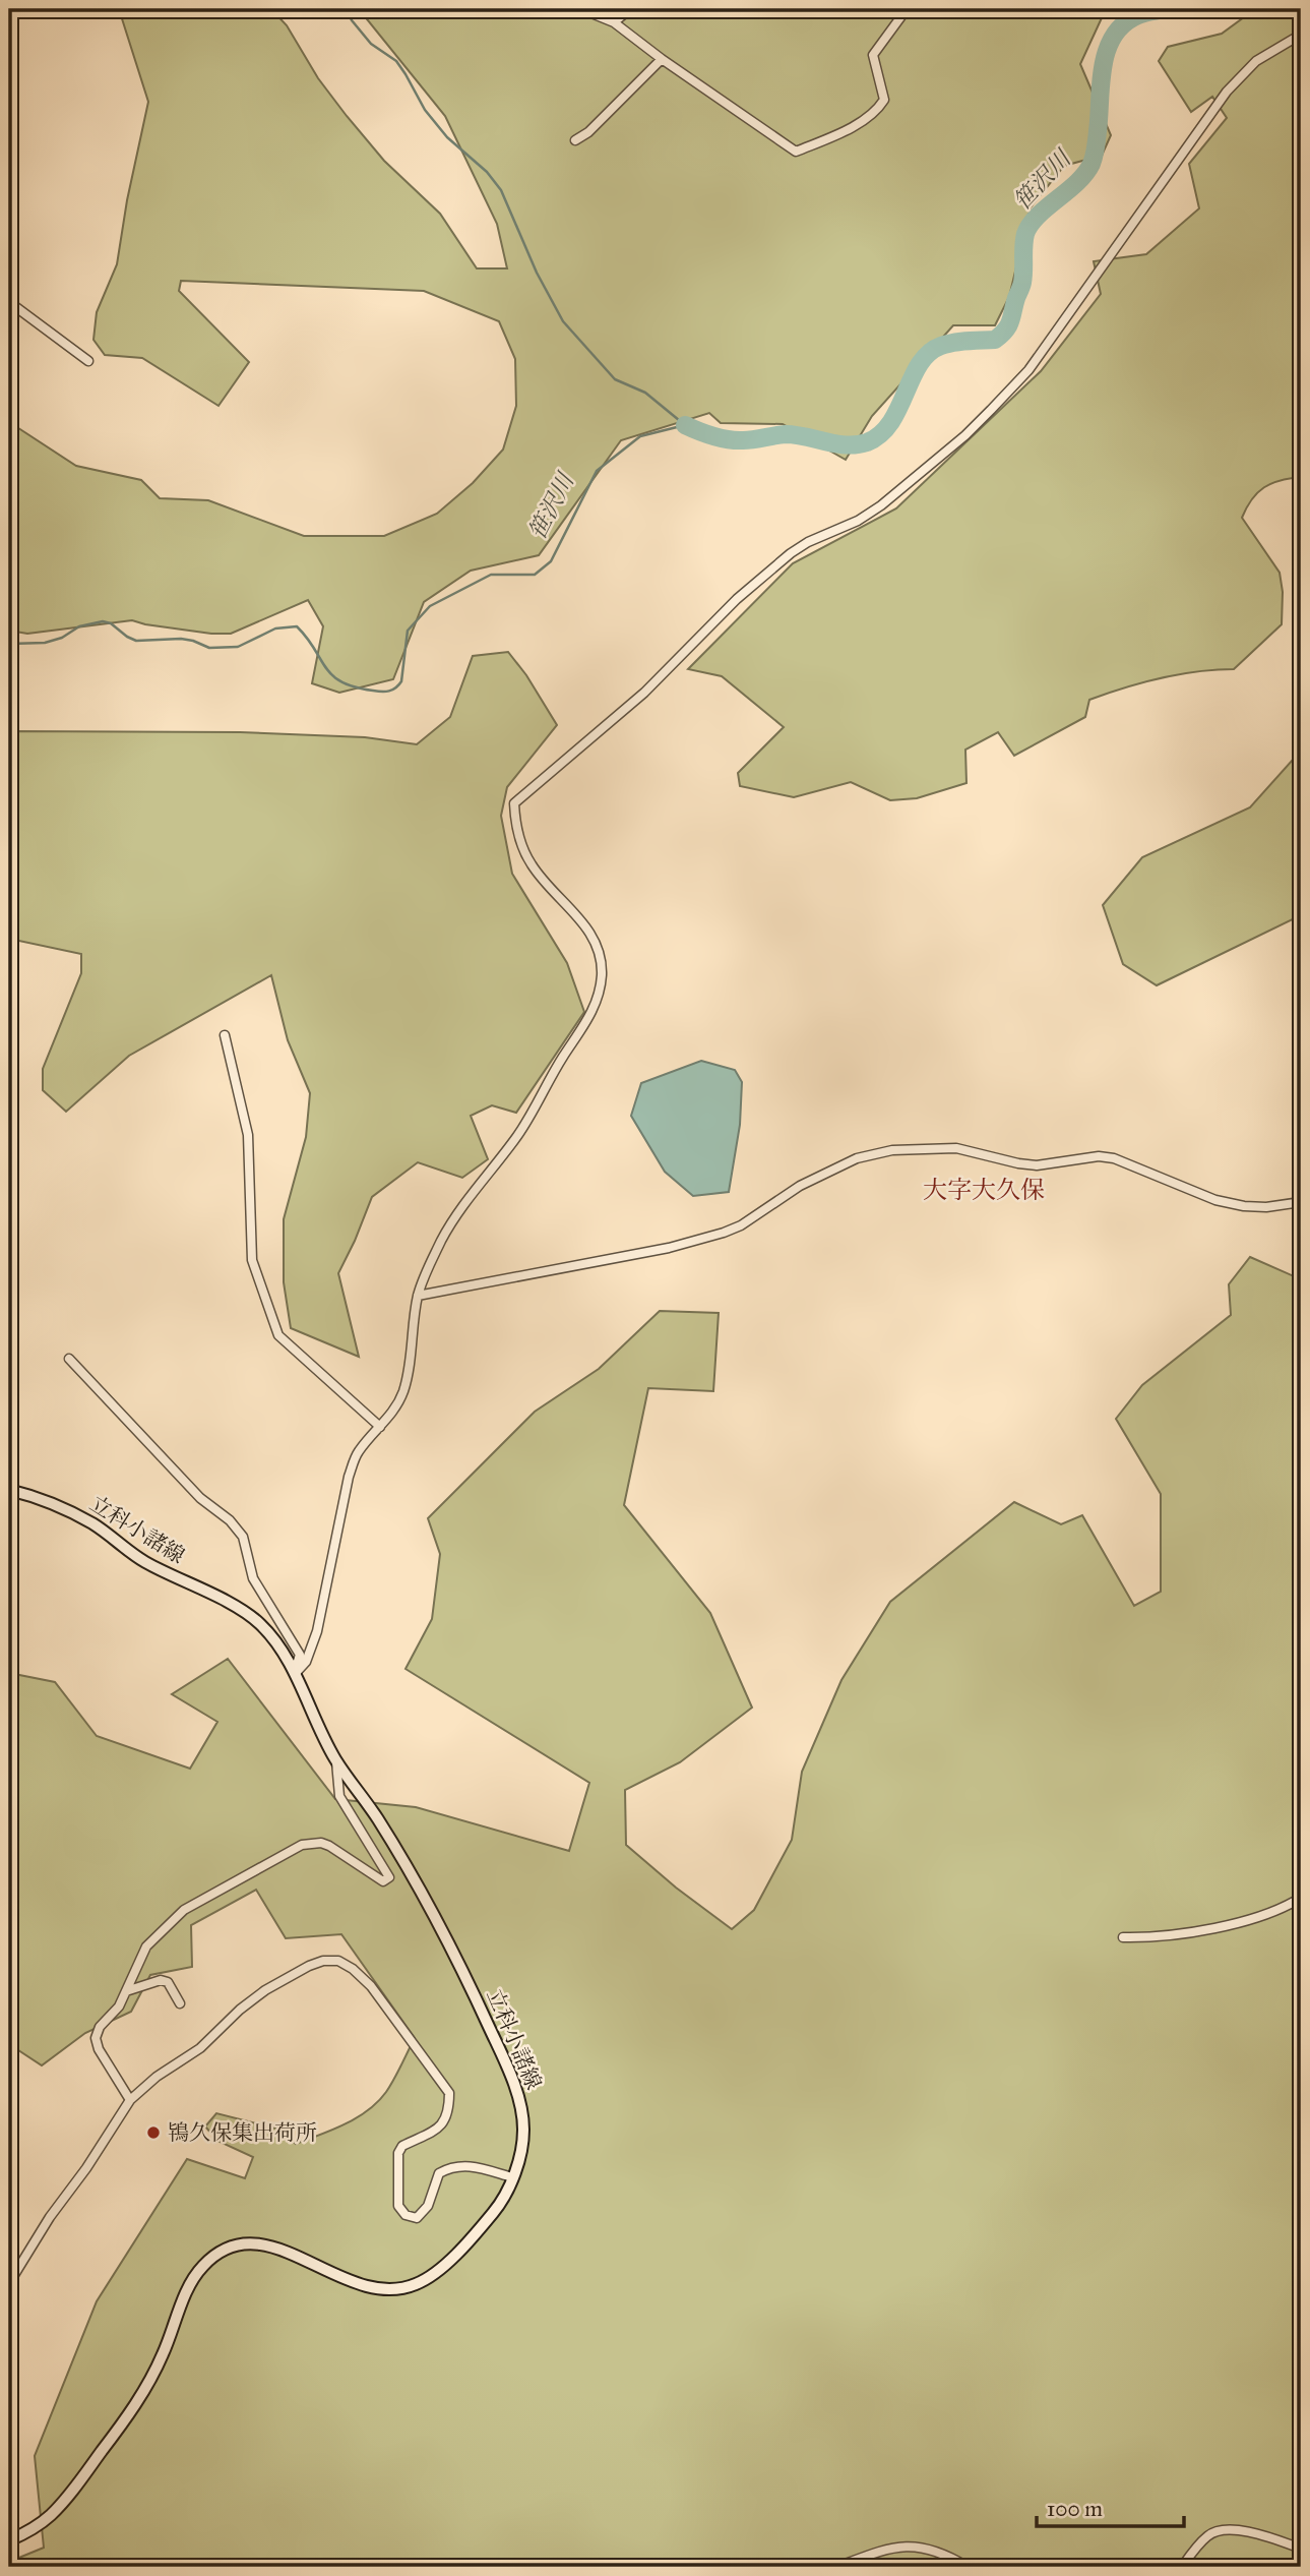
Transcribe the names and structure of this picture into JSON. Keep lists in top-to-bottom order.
{
  "streets": {
    "main road": ["立科小諸線"]
  },
  "districts": ["大字大久保"],
  "water": ["笹沢川"],
  "places": ["鴇久保集出荷所"],
  "scale_bar": "100 m"
}
